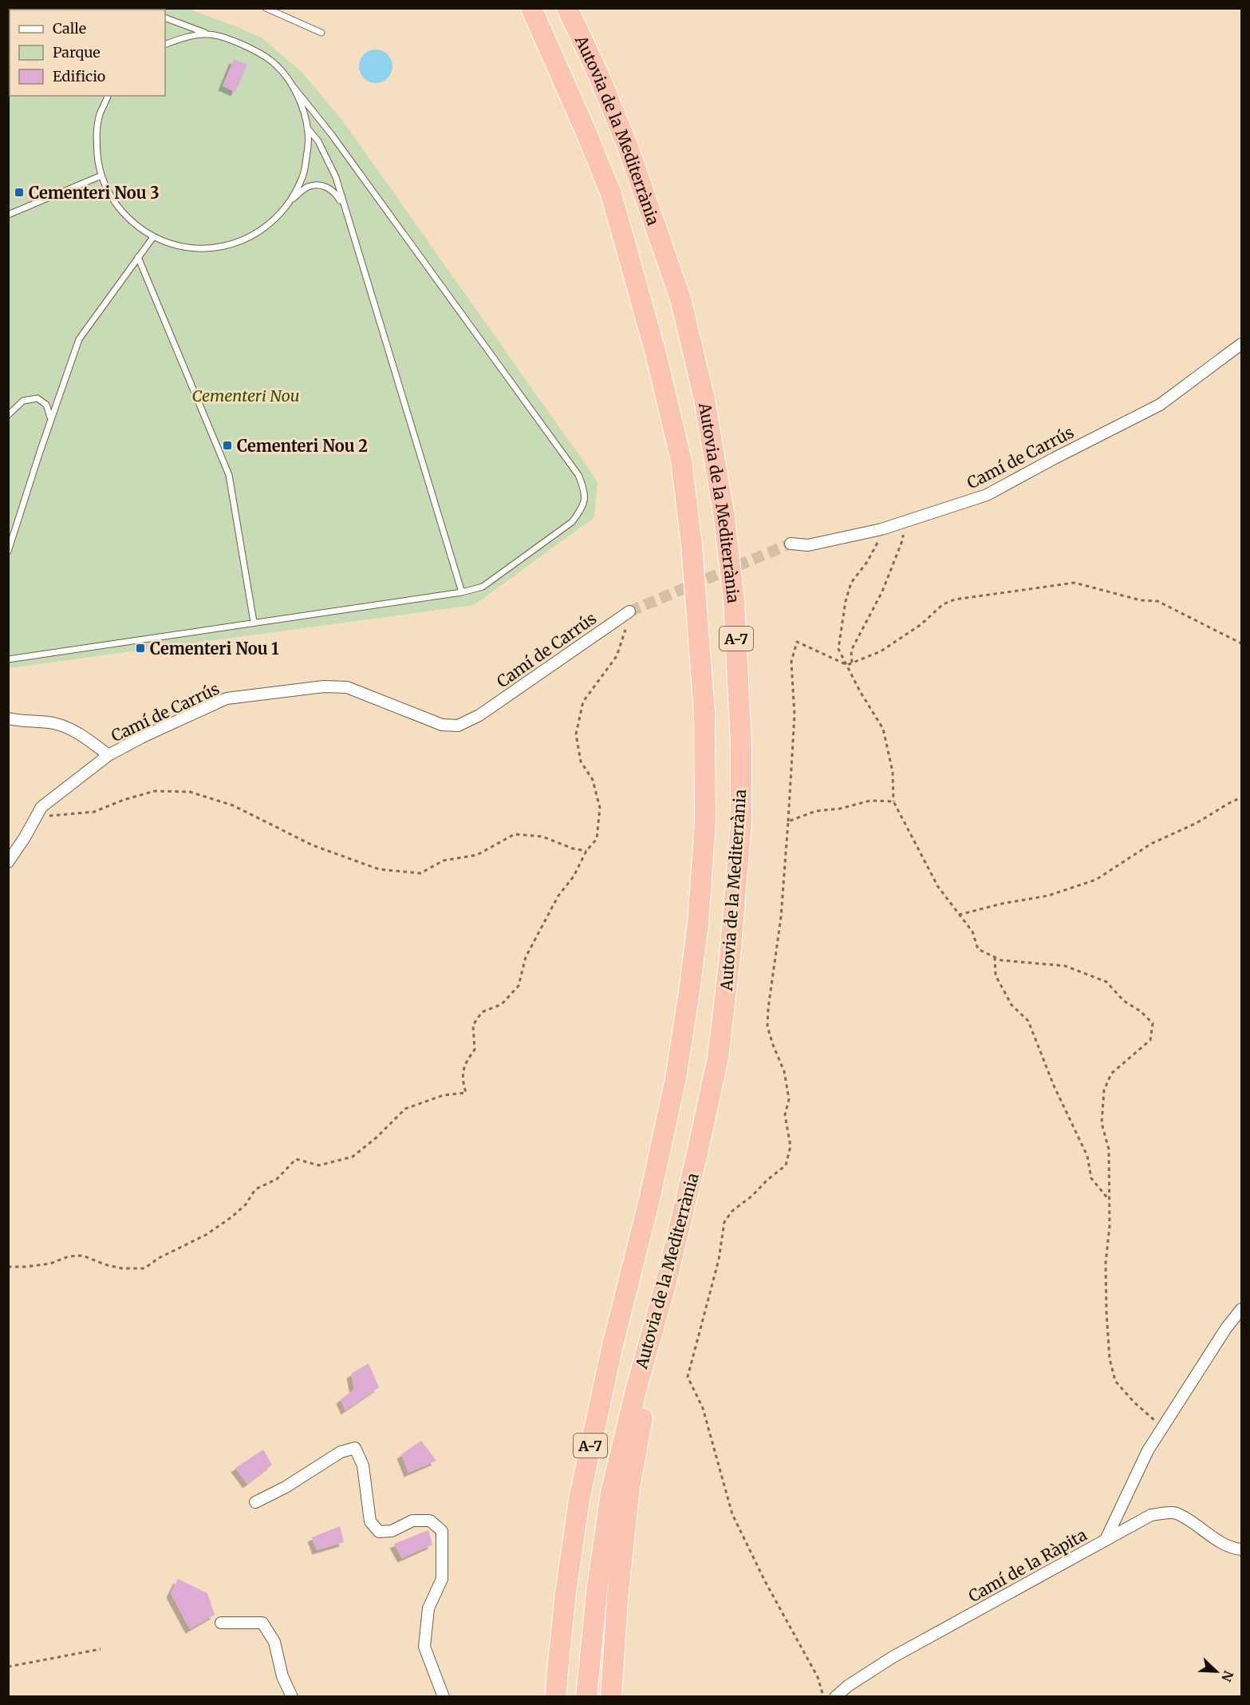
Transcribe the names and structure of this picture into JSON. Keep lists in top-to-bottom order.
{
  "streets": {
    "highway": ["Autovia de la Mediterrània", "A-7"],
    "street": ["Camí de Carrús", "Camí de la Ràpita"]
  },
  "parks": ["Cementeri Nou"],
  "places": {
    "transit": ["Cementeri Nou 3", "Cementeri Nou 2", "Cementeri Nou 1"]
  },
  "legend": ["Calle", "Parque", "Edificio"],
  "north": "bottom right"
}
